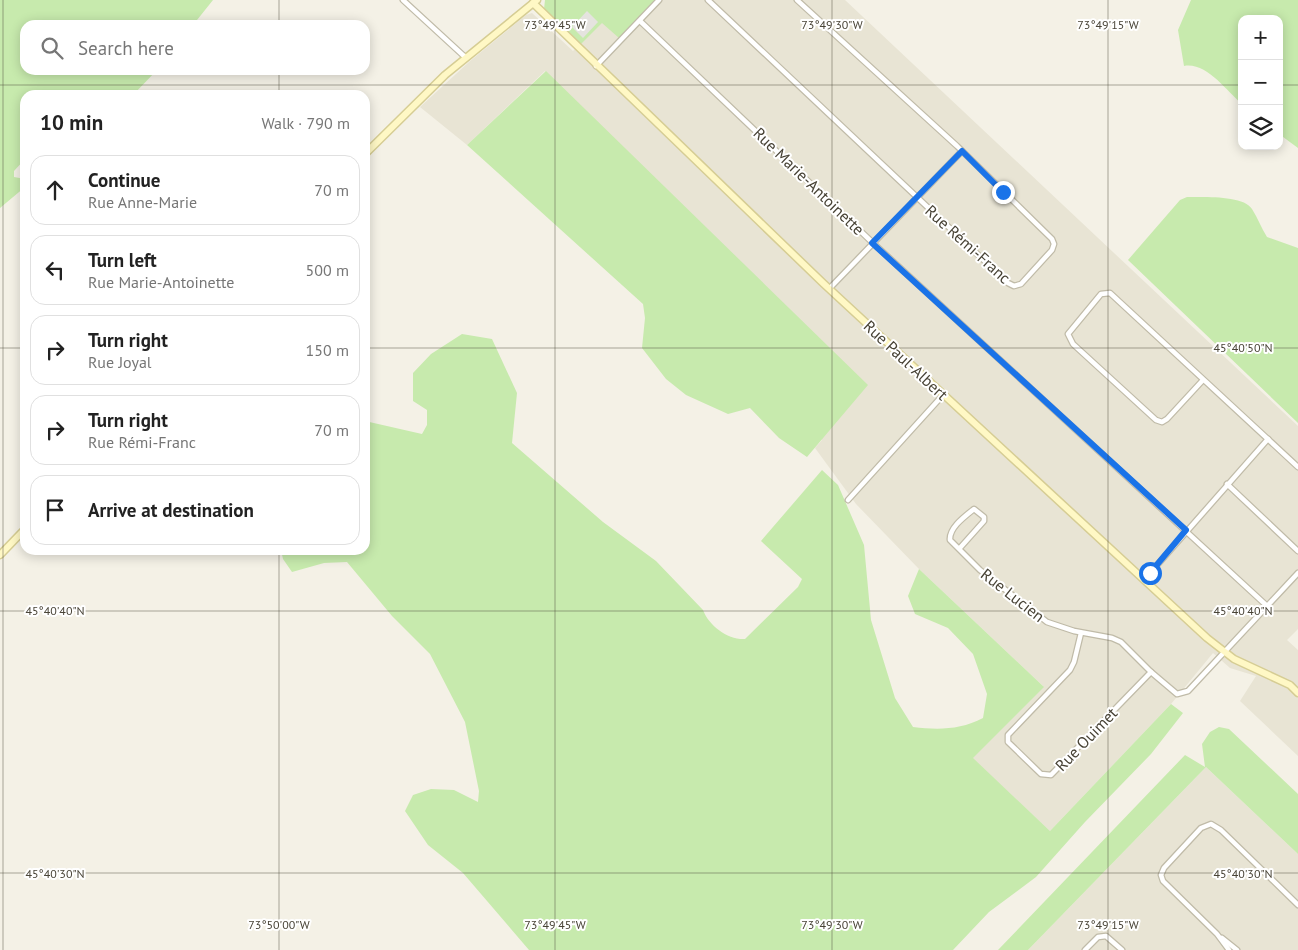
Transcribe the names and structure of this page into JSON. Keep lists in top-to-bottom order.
{
  "streets": {
    "street": [
      "Rue Marie-Antoinette",
      "Rue Rémi-Franc",
      "Rue Paul-Albert",
      "Rue Lucien",
      "Rue Ouimet"
    ]
  },
  "crossings": [
    ["Rue Marie-Antoinette", "Rue Lucien"],
    ["Rue Paul-Albert", "Rue Lucien"],
    ["Rue Lucien", "Rue Ouimet"]
  ],
  "page": {
    "map_buttons": ["+", "−"],
    "search": "Search here",
    "heading": ["10 min", "Walk · 790 m"],
    "list": [
      ["Continue", "Rue Anne-Marie", "70 m"],
      ["Turn left", "Rue Marie-Antoinette", "500 m"],
      ["Turn right", "Rue Joyal", "150 m"],
      ["Turn right", "Rue Rémi-Franc", "70 m"],
      "Arrive at destination"
    ]
  },
  "coordinates": [
    "73°49'45\"W",
    "73°49'30\"W",
    "73°49'15\"W",
    "45°40'50\"N",
    "45°40'40\"N",
    "45°40'30\"N",
    "73°50'00\"W"
  ]
}
